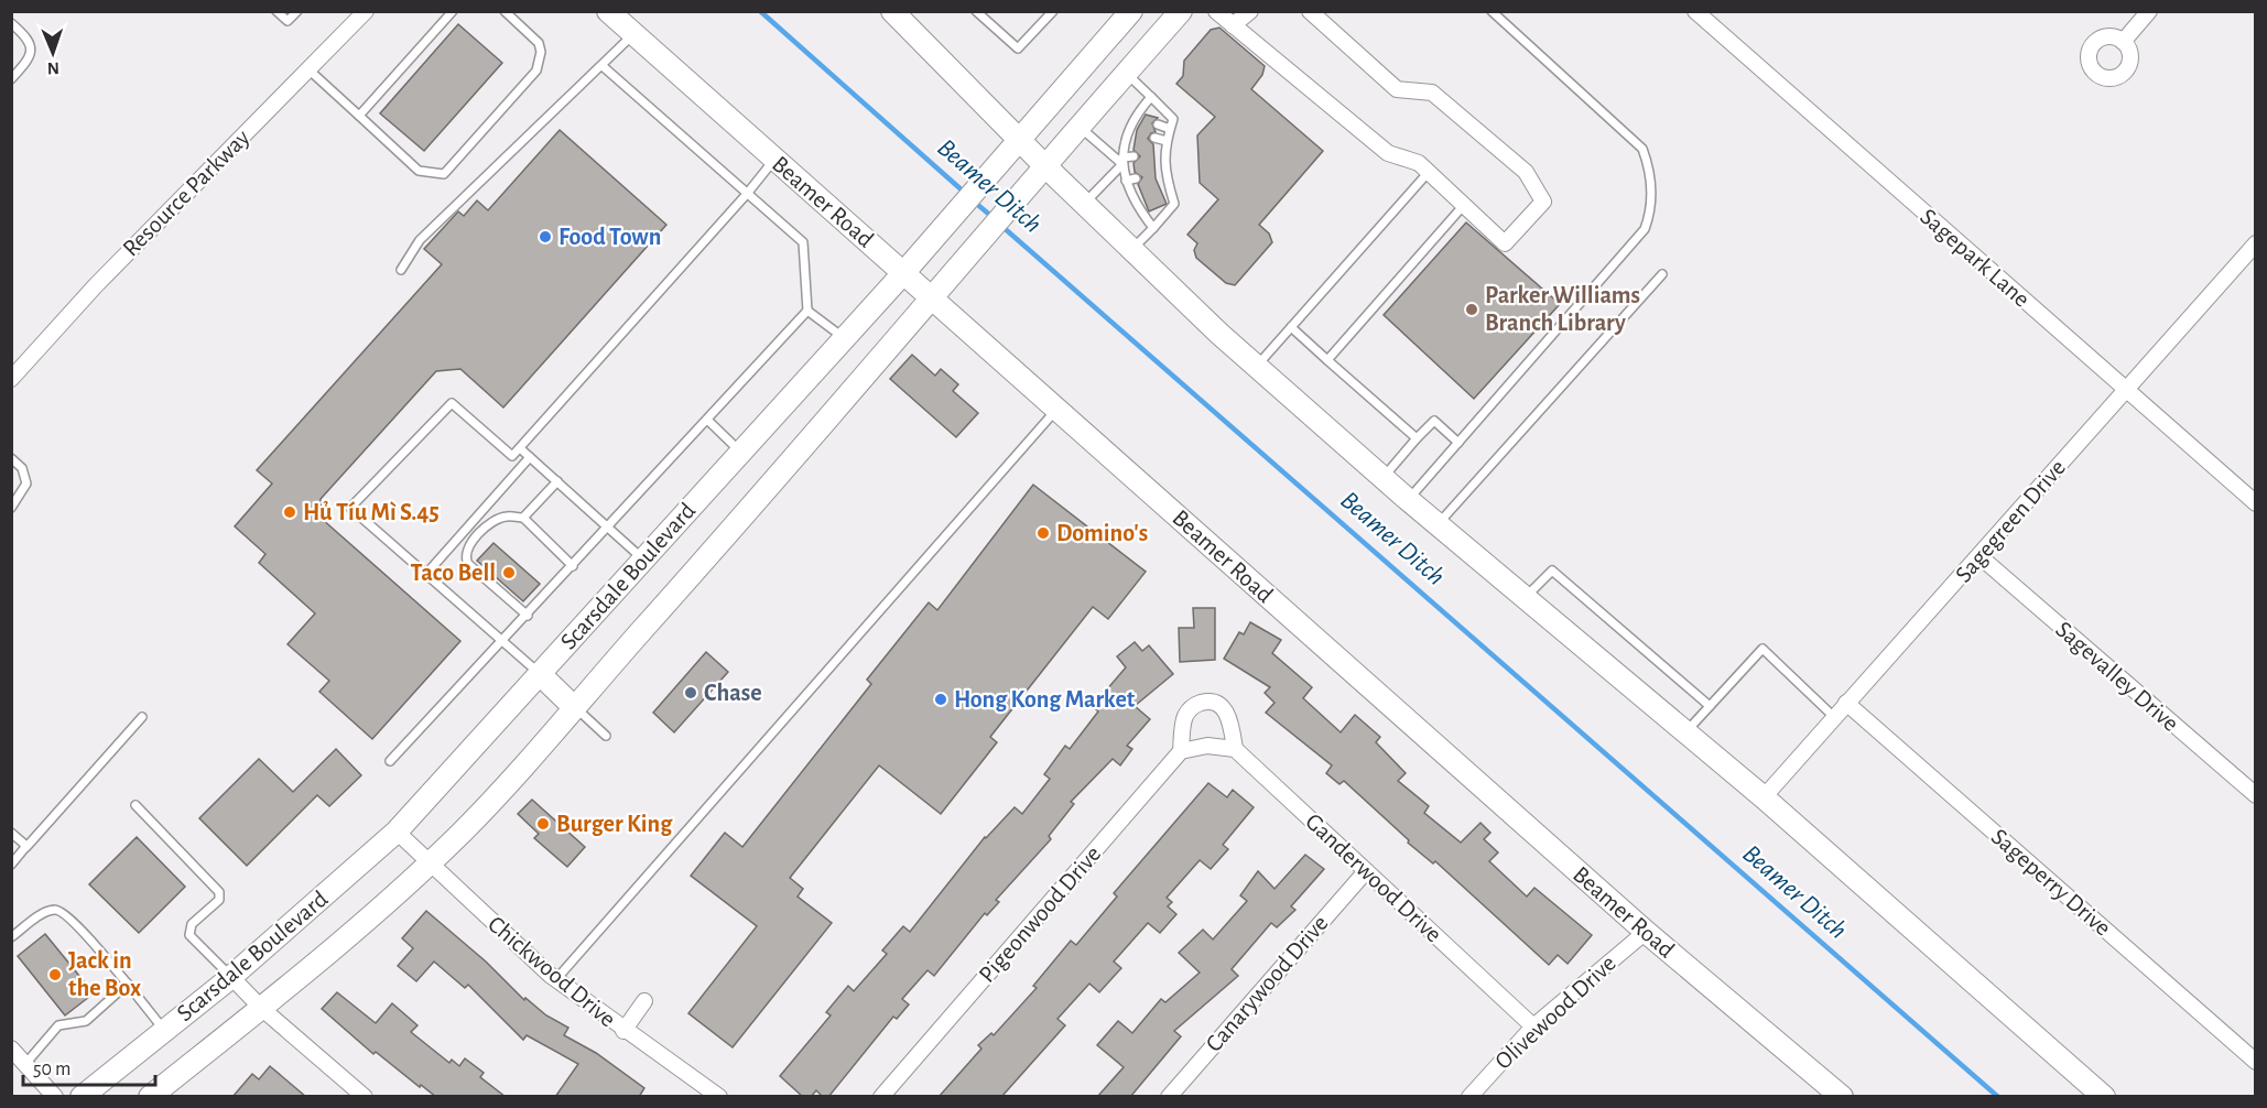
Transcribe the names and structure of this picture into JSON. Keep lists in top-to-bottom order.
{
  "streets": {
    "main road": ["Beamer Road", "Scarsdale Boulevard"],
    "street": [
      "Resource Parkway",
      "Sagepark Lane",
      "Sagegreen Drive",
      "Sagevalley Drive",
      "Ganderwood Drive",
      "Sageperry Drive",
      "Pigeonwood Drive",
      "Chickwood Drive",
      "Canarywood Drive",
      "Olivewood Drive"
    ]
  },
  "crossings": [
    ["Beamer Road", "Scarsdale Boulevard"],
    ["Beamer Road", "Olivewood Drive"],
    ["Sagepark Lane", "Sagegreen Drive"],
    ["Sagegreen Drive", "Sagevalley Drive"],
    ["Sagegreen Drive", "Sageperry Drive"],
    ["Scarsdale Boulevard", "Chickwood Drive"],
    ["Ganderwood Drive", "Canarywood Drive"],
    ["Ganderwood Drive", "Olivewood Drive"]
  ],
  "water": ["Beamer Ditch"],
  "places": [
    "Food Town",
    "Parker Williams Branch Library",
    "Hủ Tíu Mì S.45",
    "Domino's",
    "Taco Bell",
    "Chase",
    "Hong Kong Market",
    "Burger King",
    "Jack in the Box"
  ],
  "scale_bar": "50 m",
  "north": "bottom"
}
